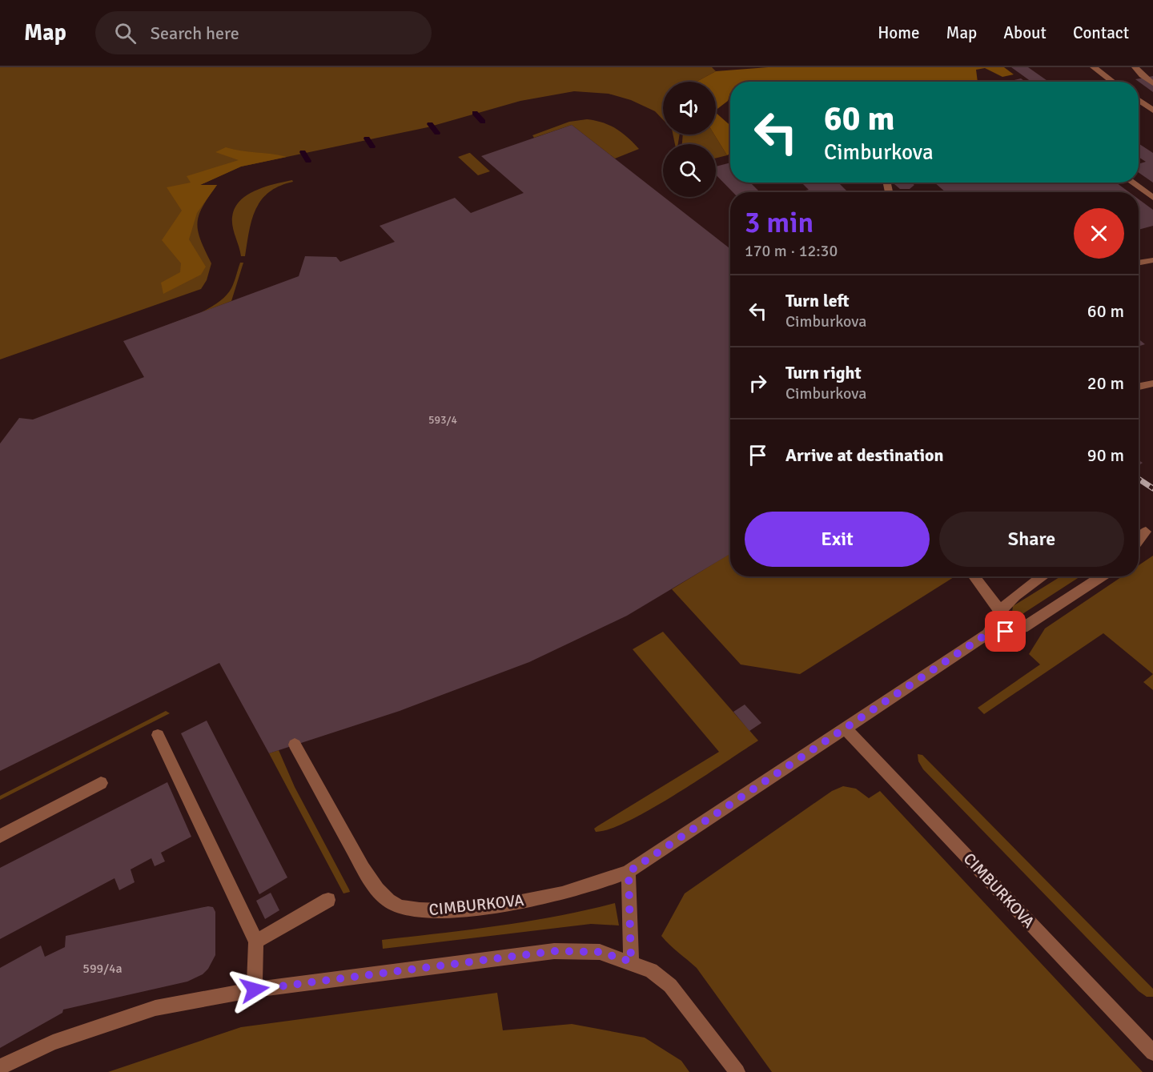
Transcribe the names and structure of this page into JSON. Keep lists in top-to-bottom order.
{
  "streets": {
    "street": ["CIMBURKOVA"]
  },
  "house_numbers": ["593/4", "599/4a"],
  "page": {
    "header": "Map",
    "search": "Search here",
    "nav": [
      "Home",
      "Map",
      "About",
      "Contact"
    ],
    "turn": ["60 m", "Cimburkova"],
    "heading": ["3 min", "170 m · 12:30"],
    "list": [
      {
        "name": "Turn left",
        "note": "Cimburkova",
        "value": "60 m"
      },
      {
        "name": "Turn right",
        "note": "Cimburkova",
        "value": "20 m"
      },
      {
        "name": "Arrive at destination",
        "value": "90 m"
      }
    ],
    "buttons": ["Exit", "Share"]
  }
}
